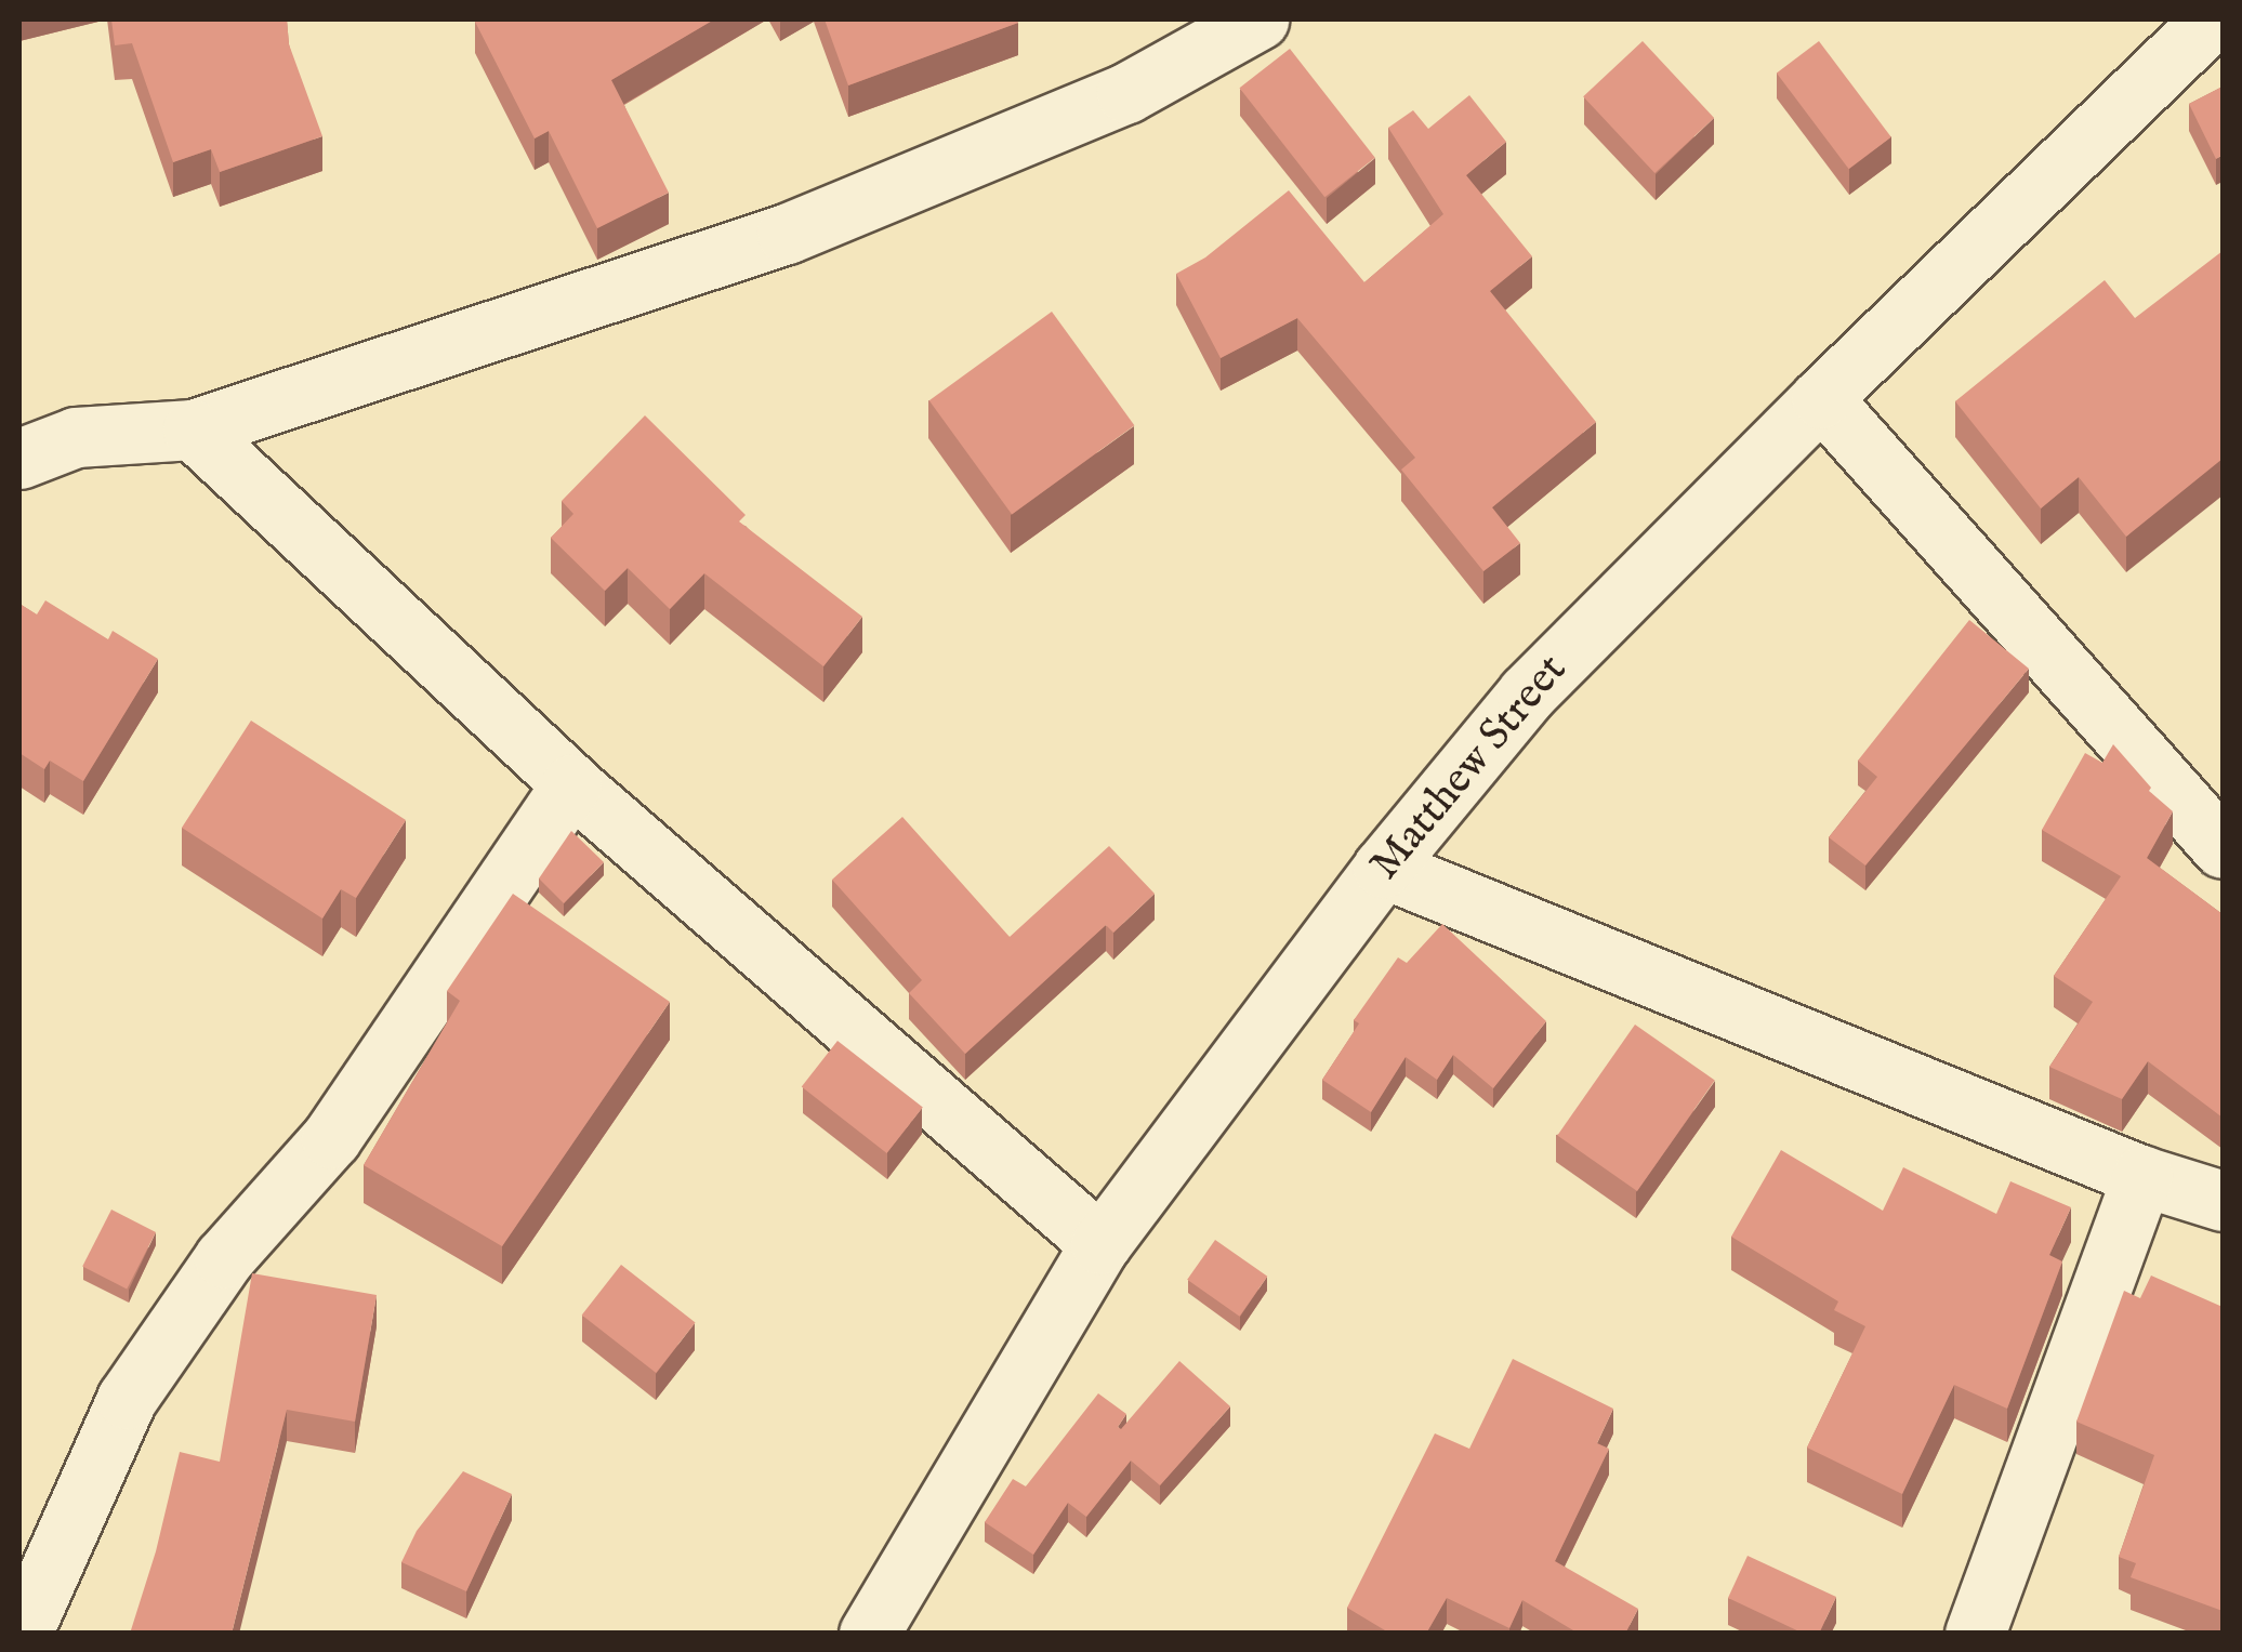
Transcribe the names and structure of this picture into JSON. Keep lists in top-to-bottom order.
{
  "streets": {
    "street": ["Matthew Street"]
  }
}
